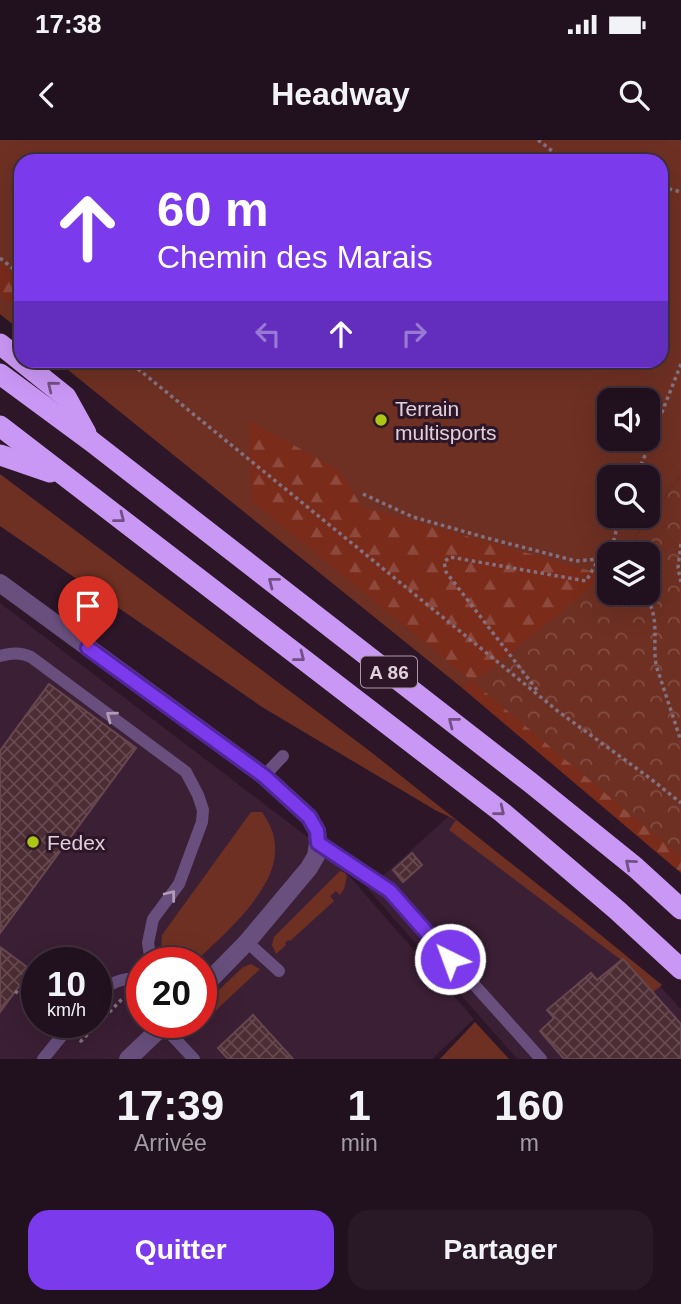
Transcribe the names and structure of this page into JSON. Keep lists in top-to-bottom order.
{
  "streets": {
    "highway": ["A 86"]
  },
  "places": ["Terrain multisports", "Fedex"],
  "page": {
    "status": "17:38",
    "header": "Headway",
    "turn": ["60 m", "Chemin des Marais"],
    "speed": "10 km/h",
    "limit": "20",
    "eta": [
      "17:39",
      "Arrivée",
      "1",
      "min",
      "160",
      "m"
    ],
    "buttons": ["Quitter", "Partager"]
  }
}
